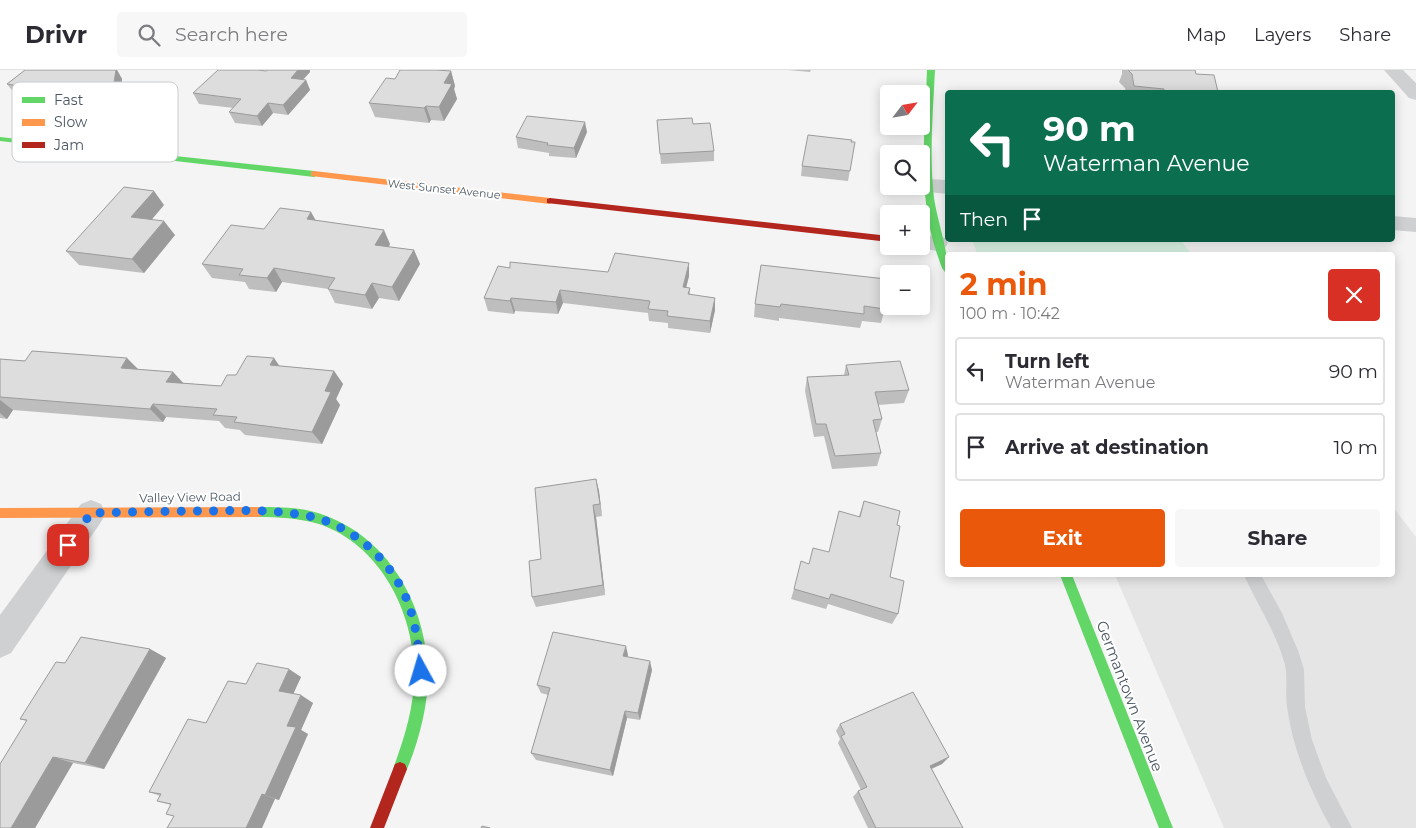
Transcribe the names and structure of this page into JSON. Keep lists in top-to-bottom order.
{
  "streets": {
    "street": ["West Sunset Avenue", "Valley View Road", "Germantown Avenue"]
  },
  "legend": ["Fast", "Slow", "Jam"],
  "north": "top right",
  "page": {
    "header": "Drivr",
    "search": "Search here",
    "nav": ["Map", "Layers", "Share"],
    "map_buttons": ["+", "−"],
    "turn": ["90 m", "Waterman Avenue"],
    "then": "Then",
    "heading": ["2 min", "100 m · 10:42"],
    "list": [
      {
        "name": "Turn left",
        "note": "Waterman Avenue",
        "value": "90 m"
      },
      {
        "name": "Arrive at destination",
        "value": "10 m"
      }
    ],
    "buttons": ["Exit", "Share"]
  }
}
